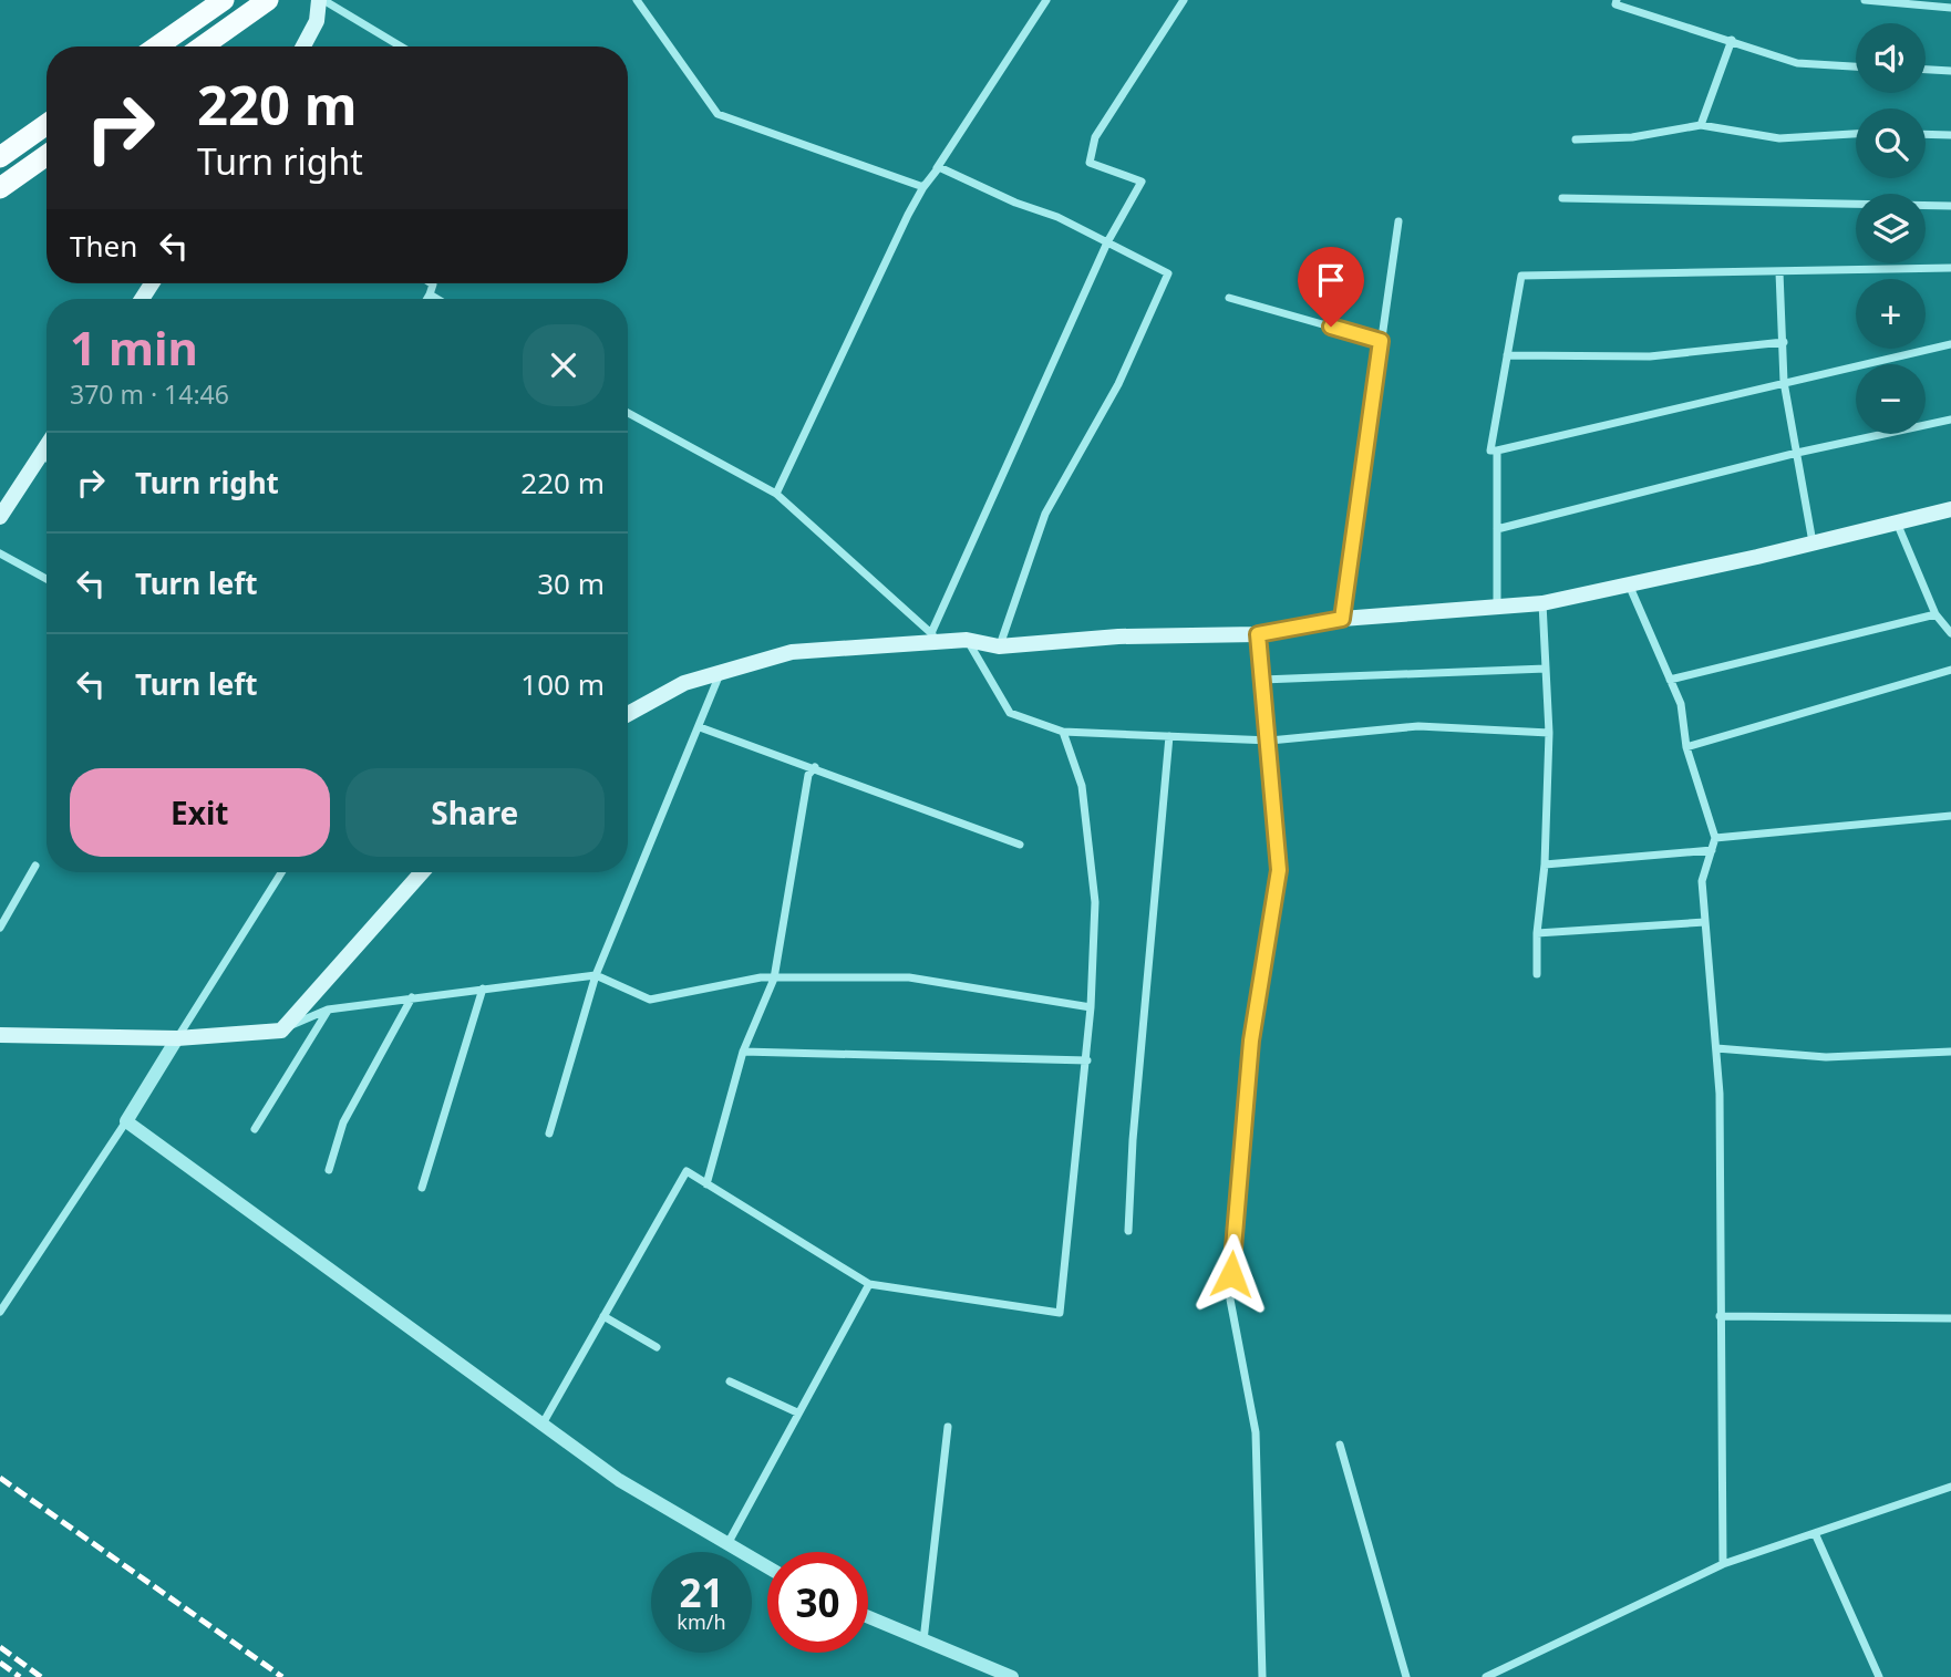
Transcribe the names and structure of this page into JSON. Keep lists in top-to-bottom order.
{
  "page": {
    "map_buttons": ["+", "−"],
    "turn": ["220 m", "Turn right"],
    "then": "Then",
    "heading": ["1 min", "370 m · 14:46"],
    "list": [
      {
        "name": "Turn right",
        "value": "220 m"
      },
      {
        "name": "Turn left",
        "value": "30 m"
      },
      {
        "name": "Turn left",
        "value": "100 m"
      }
    ],
    "buttons": ["Exit", "Share"],
    "speed": "21 km/h",
    "limit": "30"
  }
}
